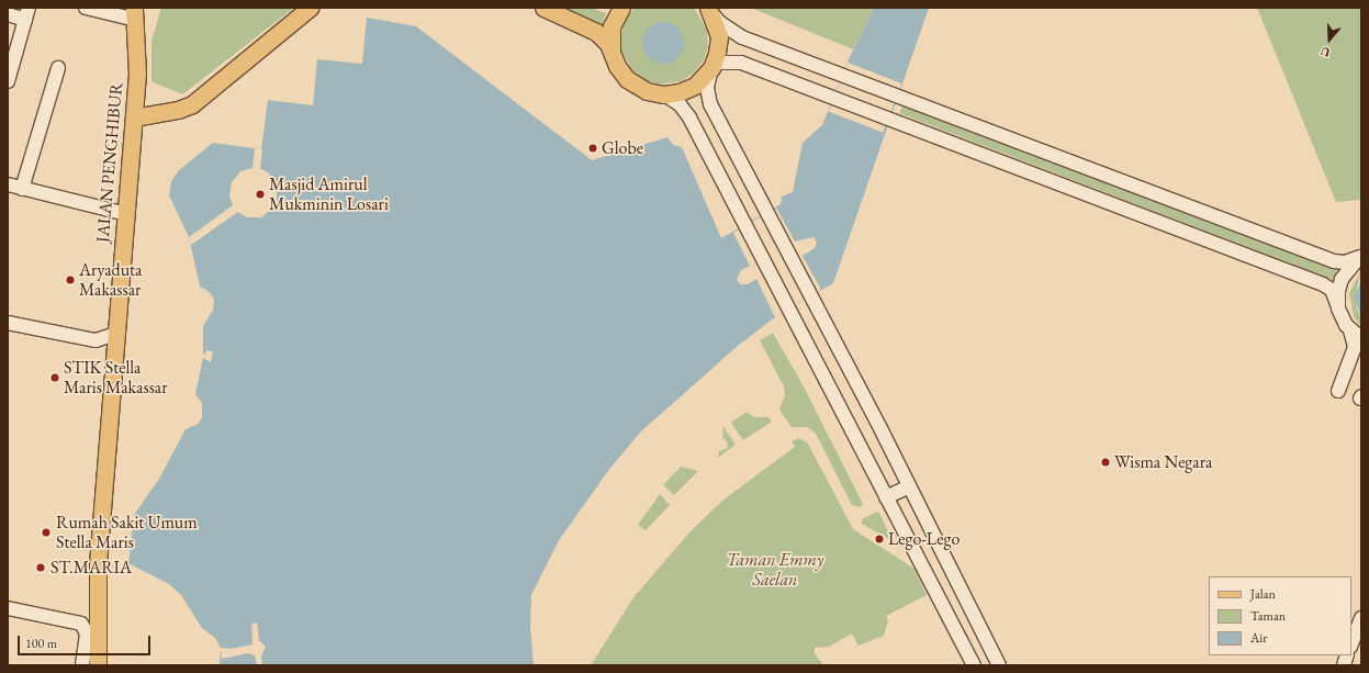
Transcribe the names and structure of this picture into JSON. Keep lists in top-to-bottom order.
{
  "streets": {
    "main road": ["JALAN PENGHIBUR"]
  },
  "parks": ["Taman Emmy Saelan"],
  "places": [
    "Globe",
    "Masjid Amirul Mukminin Losari",
    "Aryaduta Makassar",
    "STIK Stella Maris Makassar",
    "Wisma Negara",
    "Rumah Sakit Umum Stella Maris",
    "Lego-Lego",
    "ST.MARIA"
  ],
  "legend": ["Jalan", "Taman", "Air"],
  "scale_bar": "100 m",
  "north": "bottom"
}
